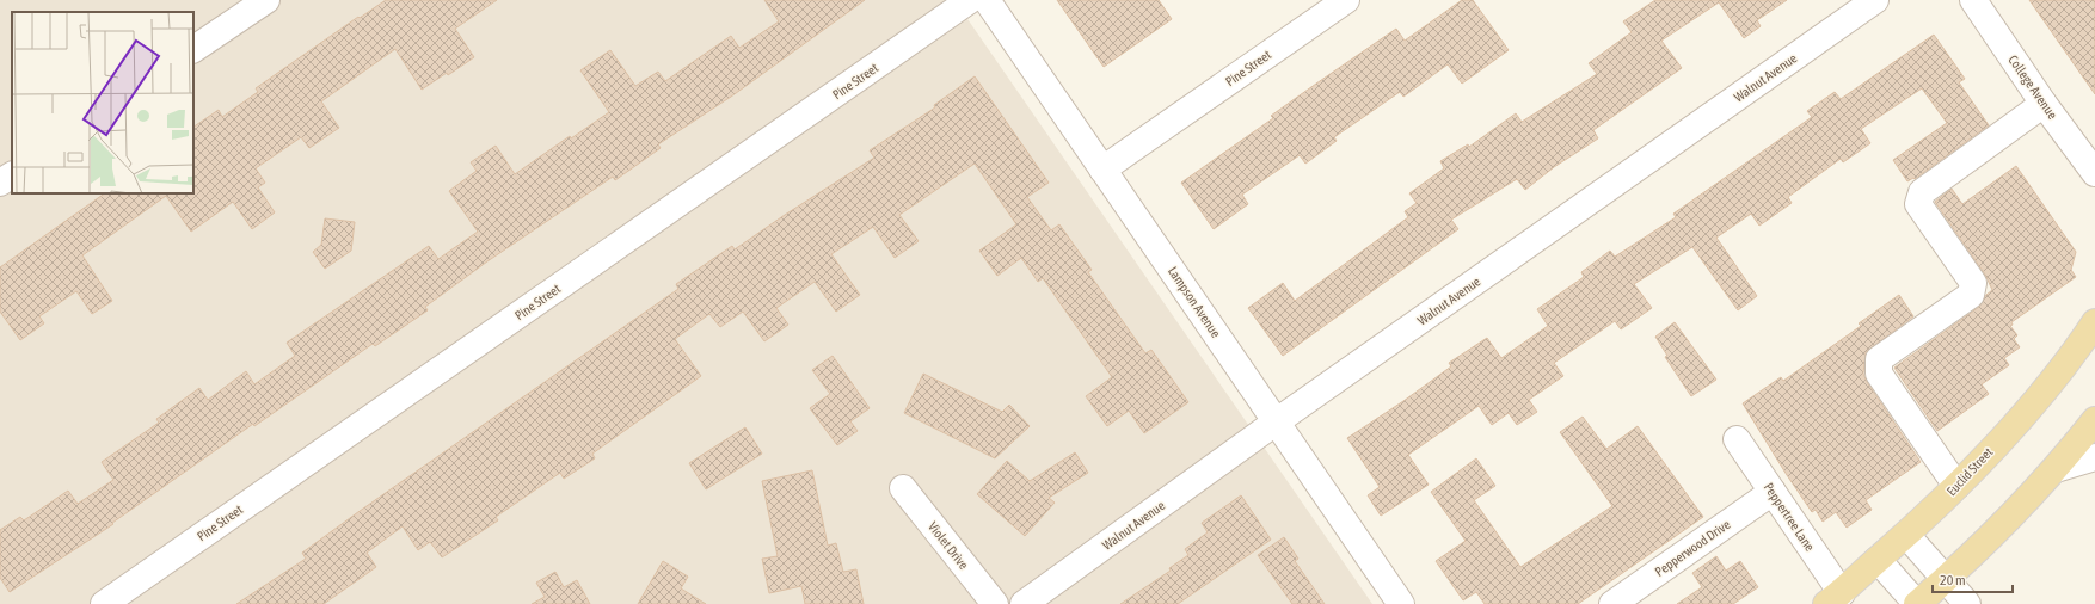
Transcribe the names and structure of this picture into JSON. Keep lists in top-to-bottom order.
{
  "streets": {
    "main road": ["Euclid Street"],
    "street": [
      "Pine Street",
      "Walnut Avenue",
      "College Avenue",
      "Lampson Avenue",
      "Peppertree Lane",
      "Violet Drive",
      "Pepperwood Drive"
    ]
  },
  "crossings": [
    ["Pine Street", "Lampson Avenue"],
    ["Walnut Avenue", "Lampson Avenue"],
    ["Euclid Street", "Peppertree Lane"],
    ["Peppertree Lane", "Pepperwood Drive"]
  ],
  "scale_bar": "20 m"
}
